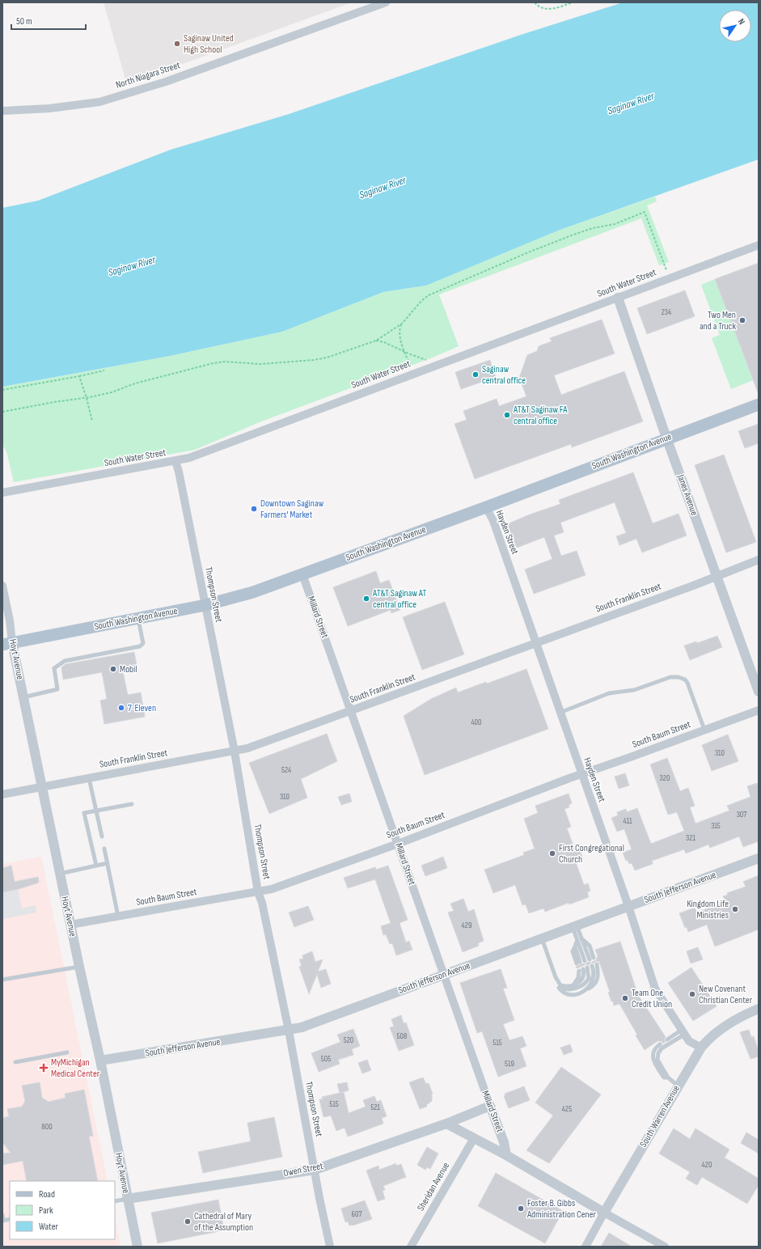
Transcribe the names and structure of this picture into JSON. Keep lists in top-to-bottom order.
{
  "streets": {
    "main road": ["South Washington Avenue"],
    "street": [
      "North Niagara Street",
      "South Water Street",
      "Janes Avenue",
      "Hayden Street",
      "Thompson Street",
      "South Franklin Street",
      "Millard Street",
      "Hoyt Avenue",
      "South Baum Street",
      "South Jefferson Avenue",
      "South Warren Avenue",
      "Owen Street",
      "Sheridan Avenue"
    ]
  },
  "crossings": [
    ["South Water Street", "Janes Avenue"],
    ["South Water Street", "Thompson Street"],
    ["South Washington Avenue", "Janes Avenue"],
    ["South Washington Avenue", "Hayden Street"],
    ["South Washington Avenue", "Thompson Street"],
    ["South Washington Avenue", "Millard Street"],
    ["South Washington Avenue", "Hoyt Avenue"],
    ["Janes Avenue", "South Franklin Street"],
    ["Hayden Street", "South Franklin Street"],
    ["Hayden Street", "South Baum Street"],
    ["Hayden Street", "South Jefferson Avenue"],
    ["Hayden Street", "South Warren Avenue"],
    ["Thompson Street", "South Franklin Street"],
    ["Thompson Street", "South Baum Street"],
    ["Thompson Street", "South Jefferson Avenue"],
    ["Thompson Street", "Owen Street"],
    ["South Franklin Street", "Millard Street"],
    ["South Franklin Street", "Hoyt Avenue"],
    ["Millard Street", "South Baum Street"],
    ["Millard Street", "South Jefferson Avenue"],
    ["Millard Street", "South Warren Avenue"],
    ["Millard Street", "Owen Street"],
    ["Millard Street", "Sheridan Avenue"],
    ["Hoyt Avenue", "South Baum Street"],
    ["Hoyt Avenue", "South Jefferson Avenue"],
    ["Hoyt Avenue", "Owen Street"]
  ],
  "water": ["Saginaw River"],
  "places": {
    "other": [
      "Saginaw United High School",
      "Two Men and a Truck",
      "Saginaw central office",
      "AT&T Saginaw FA central office",
      "Downtown Saginaw Farmers' Market",
      "AT&T Saginaw AT central office",
      "Mobil",
      "7-Eleven",
      "First Congregational Church",
      "Kingdom Life Ministries",
      "New Covenant Christian Center",
      "Team One Credit Union",
      "Foster B. Gibbs Administration Cener",
      "Cathedral of Mary of the Assumption"
    ],
    "health": ["MyMichigan Medical Center"]
  },
  "house_numbers": [
    "234",
    "400",
    "310",
    "524",
    "320",
    "310",
    "307",
    "411",
    "315",
    "321",
    "429",
    "508",
    "520",
    "515",
    "505",
    "519",
    "515",
    "521",
    "425",
    "800",
    "420",
    "607"
  ],
  "legend": ["Road", "Park", "Water"],
  "scale_bar": "50 m",
  "north": "top right"
}
